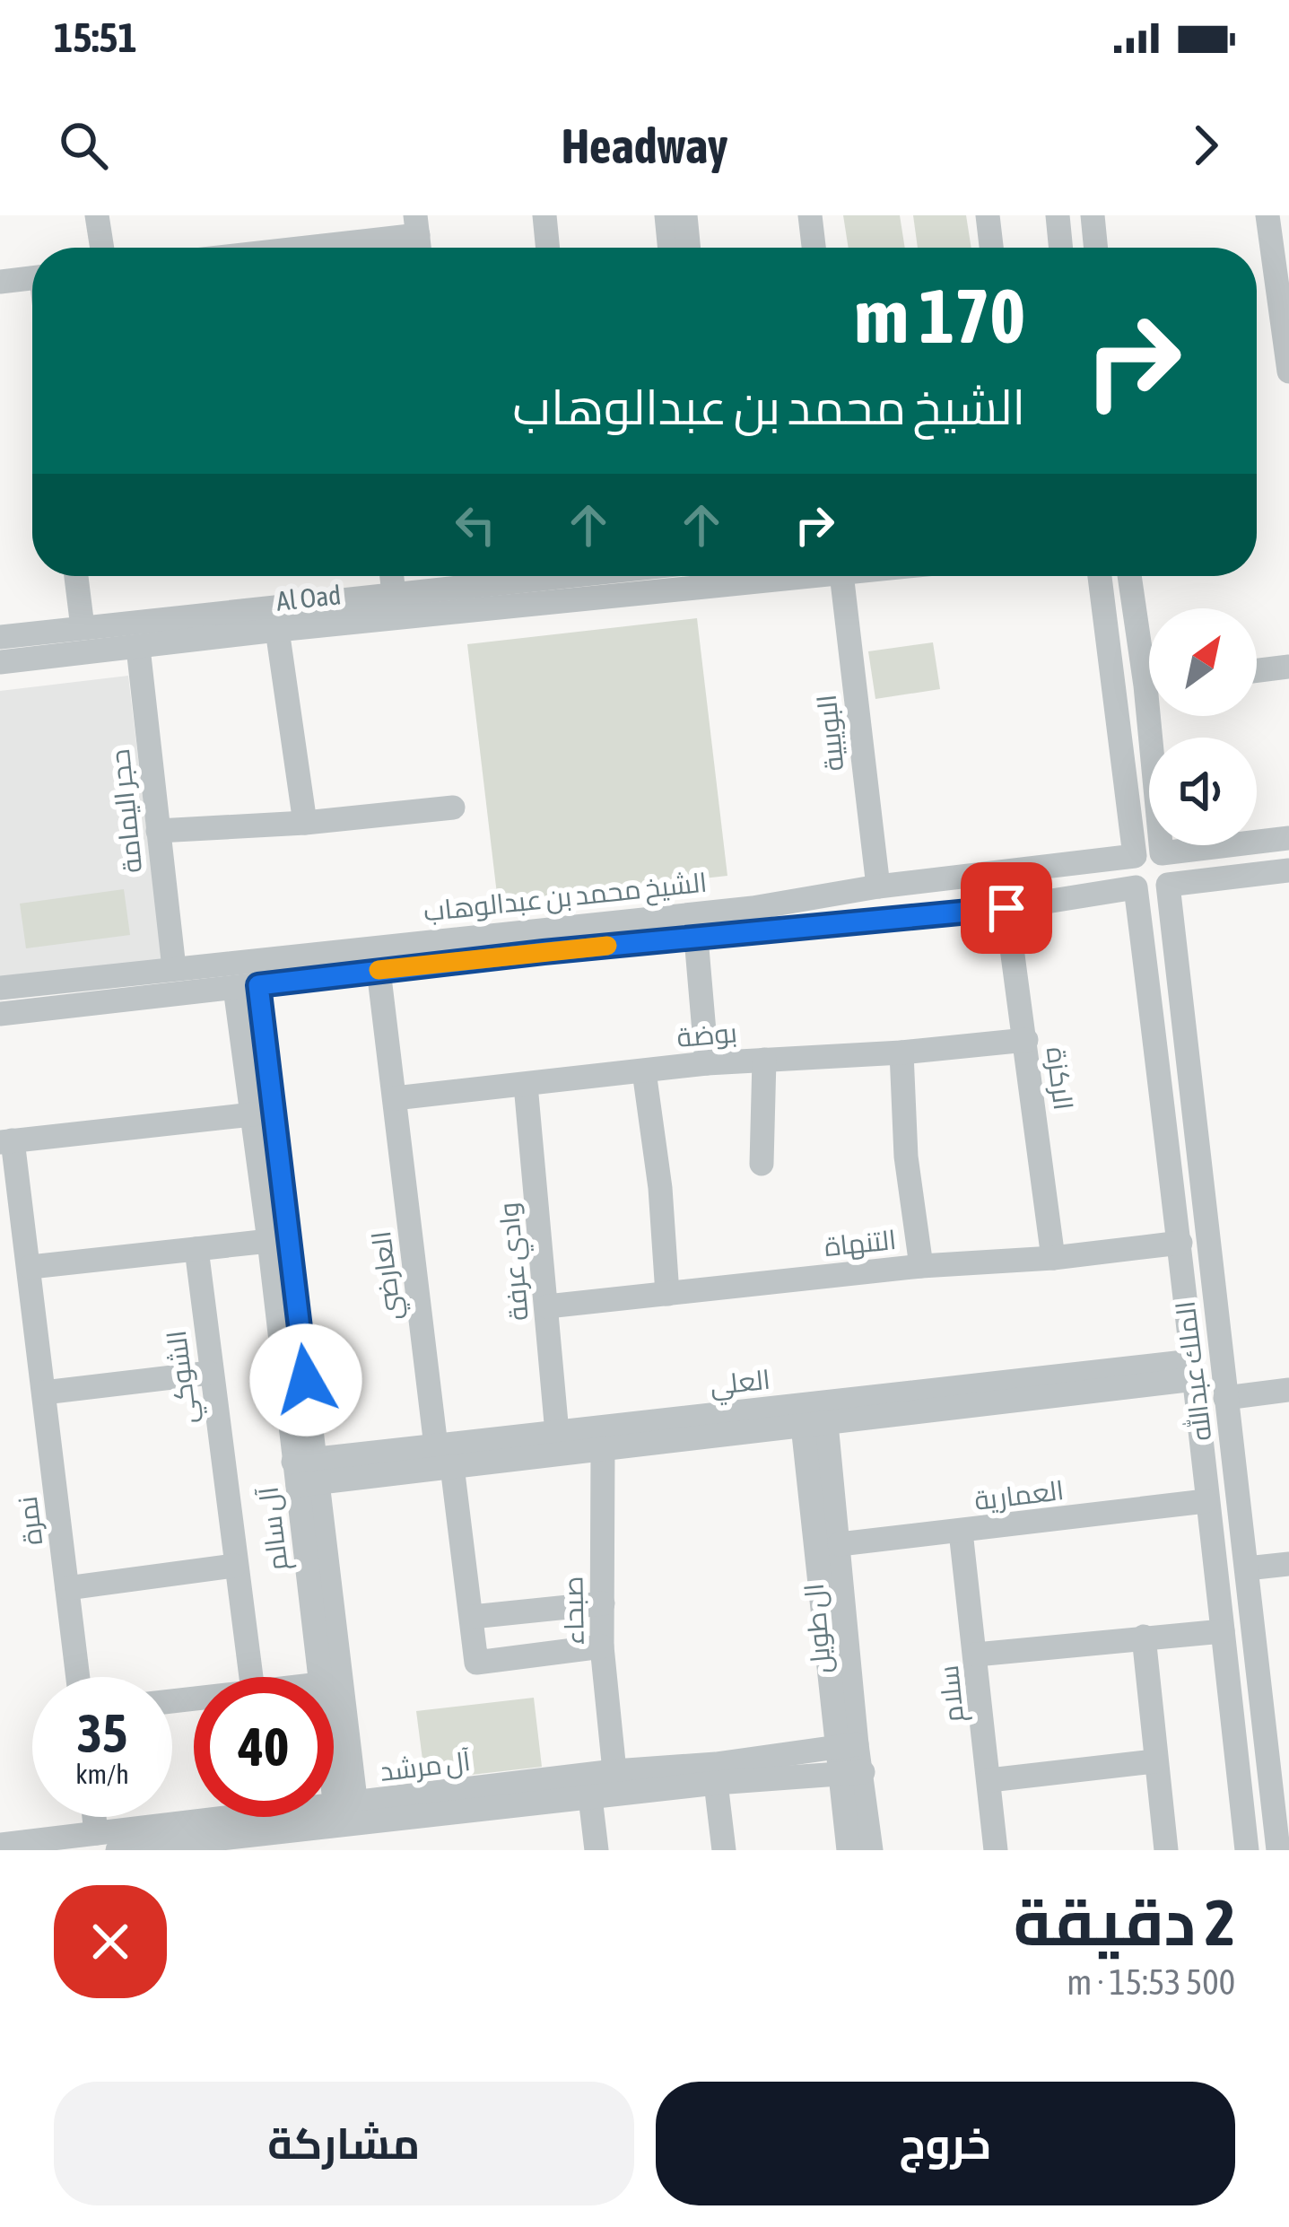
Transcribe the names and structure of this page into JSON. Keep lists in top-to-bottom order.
{
  "streets": {
    "street": [
      "Al Oad",
      "البويبية",
      "حجر اليمامة",
      "الشيخ محمد بن عبدالوهاب",
      "بوضة",
      "الركزة",
      "التنهاة",
      "وادي عرفة",
      "العارضي",
      "الملك عبدالله",
      "الشوكي",
      "العلي",
      "العمارية",
      "نمرة",
      "آل سالم",
      "صبحاء",
      "ال طويل",
      "سلام",
      "آل مرشد"
    ]
  },
  "crossings": [
    ["Al Oad", "حجر اليمامة"],
    ["البويبية", "الشيخ محمد بن عبدالوهاب"],
    ["حجر اليمامة", "الشيخ محمد بن عبدالوهاب"],
    ["الشيخ محمد بن عبدالوهاب", "الركزة"],
    ["الشيخ محمد بن عبدالوهاب", "العارضي"],
    ["الشيخ محمد بن عبدالوهاب", "الملك عبدالله"],
    ["الشيخ محمد بن عبدالوهاب", "آل سالم"],
    ["بوضة", "الركزة"],
    ["بوضة", "وادي عرفة"],
    ["بوضة", "العارضي"],
    ["الركزة", "التنهاة"],
    ["التنهاة", "وادي عرفة"],
    ["التنهاة", "الملك عبدالله"],
    ["وادي عرفة", "العلي"],
    ["العارضي", "العلي"],
    ["الملك عبدالله", "العلي"],
    ["الملك عبدالله", "العمارية"],
    ["العلي", "آل سالم"],
    ["العلي", "صبحاء"],
    ["العلي", "ال طويل"],
    ["العمارية", "ال طويل"],
    ["العمارية", "سلام"],
    ["آل سالم", "آل مرشد"],
    ["صبحاء", "آل مرشد"],
    ["ال طويل", "آل مرشد"]
  ],
  "north": "top right",
  "page": {
    "status": "15:51",
    "header": "Headway",
    "turn": ["170 m", "الشيخ محمد بن عبدالوهاب"],
    "speed": "35 km/h",
    "limit": "40",
    "heading": ["2 دقيقة", "500 m · 15:53"],
    "buttons": ["خروج", "مشاركة"]
  }
}
